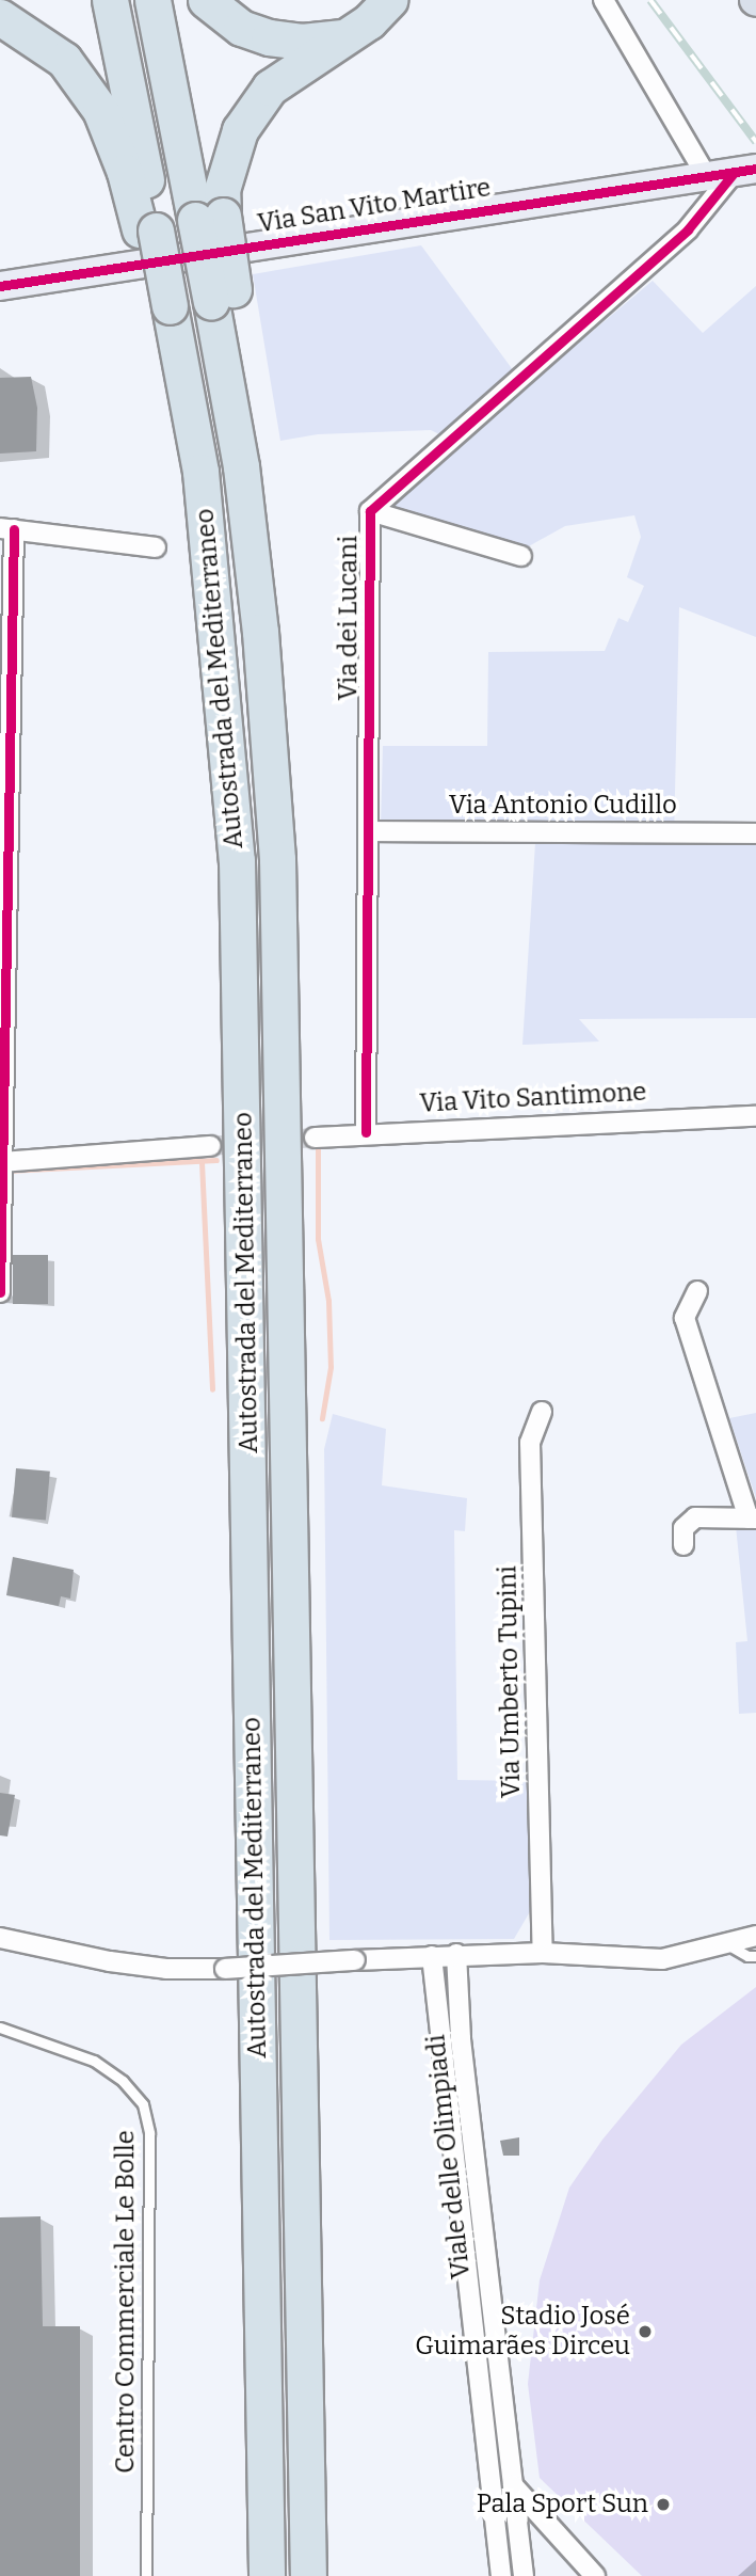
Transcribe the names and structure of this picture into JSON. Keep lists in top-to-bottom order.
{
  "streets": {
    "highway": ["Autostrada del Mediterraneo"],
    "street": [
      "Via San Vito Martire",
      "Via dei Lucani",
      "Via Antonio Cudillo",
      "Via Vito Santimone",
      "Via Umberto Tupini",
      "Viale delle Olimpiadi"
    ],
    "lane": ["Centro Commerciale Le Bolle"]
  },
  "crossings": [
    ["Via San Vito Martire", "Via dei Lucani"],
    ["Via dei Lucani", "Via Antonio Cudillo"],
    ["Via dei Lucani", "Via Vito Santimone"]
  ],
  "places": ["Stadio José Guimarães Dirceu", "Pala Sport Sun"]
}
